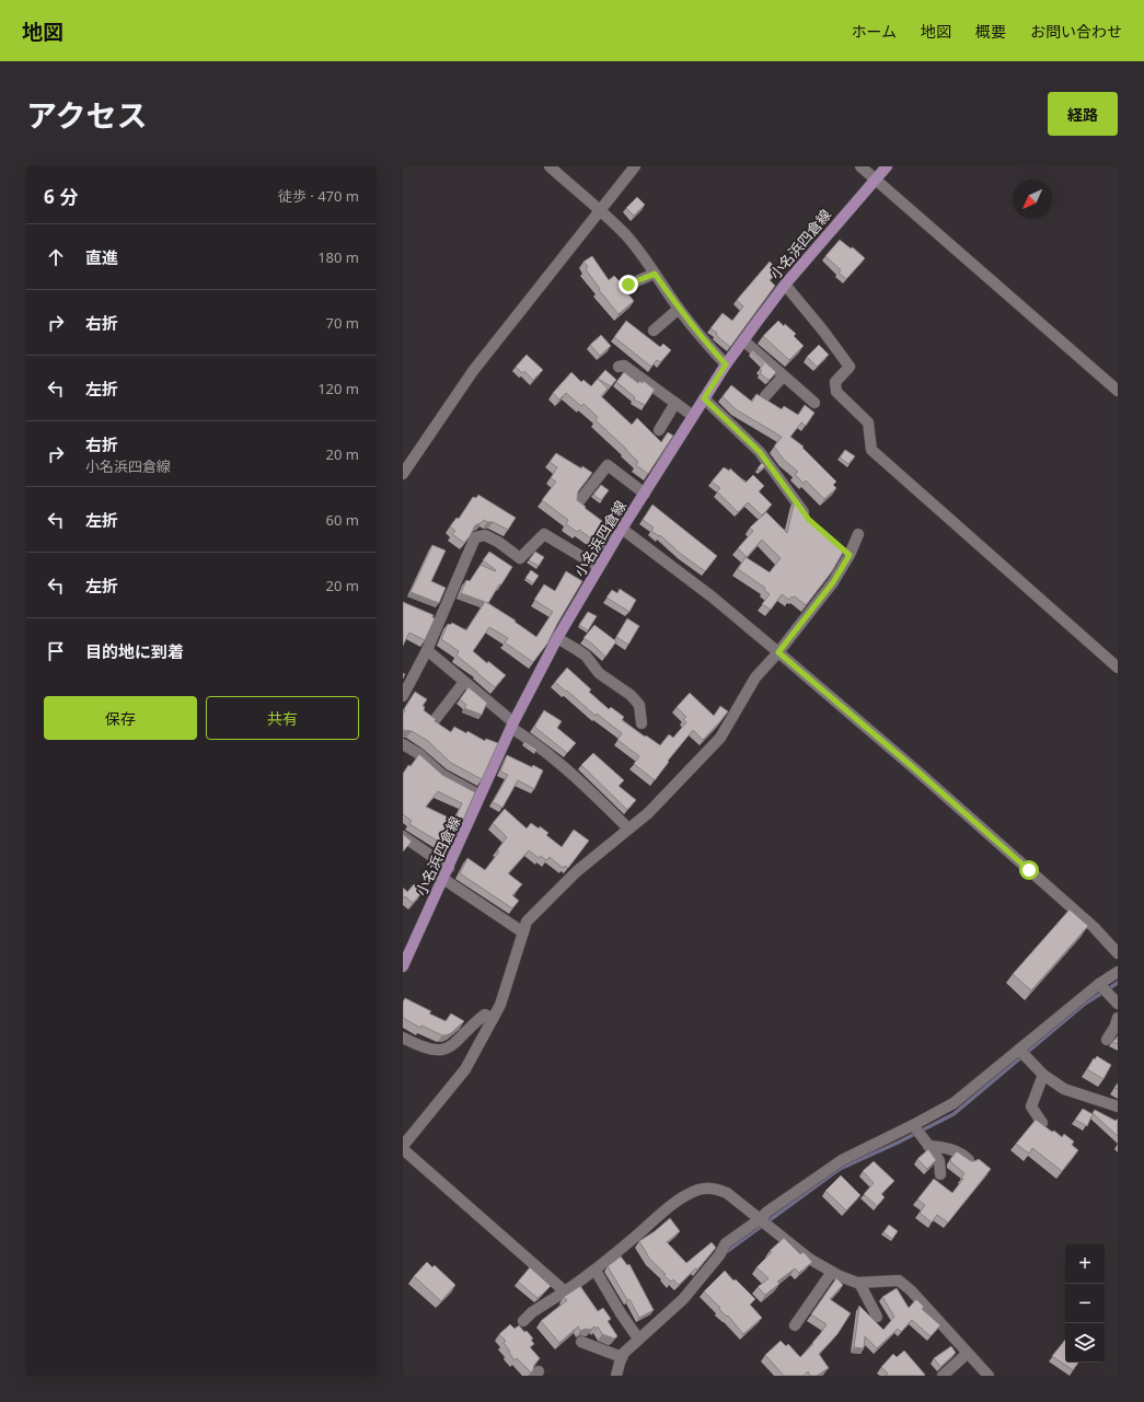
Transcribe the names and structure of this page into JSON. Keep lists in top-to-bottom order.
{
  "streets": {
    "main road": ["小名浜四倉線"]
  },
  "north": "bottom left",
  "page": {
    "header": "地図",
    "nav": [
      "ホーム",
      "地図",
      "概要",
      "お問い合わせ"
    ],
    "title": "アクセス",
    "buttons": [
      "経路",
      ["保存", "共有"]
    ],
    "heading": ["6 分", "徒歩 · 470 m"],
    "list": [
      ["直進", "180 m"],
      ["右折", "70 m"],
      ["左折", "120 m"],
      ["右折", "小名浜四倉線", "20 m"],
      ["左折", "60 m"],
      ["左折", "20 m"],
      "目的地に到着"
    ],
    "map_buttons": ["+", "−"]
  }
}
